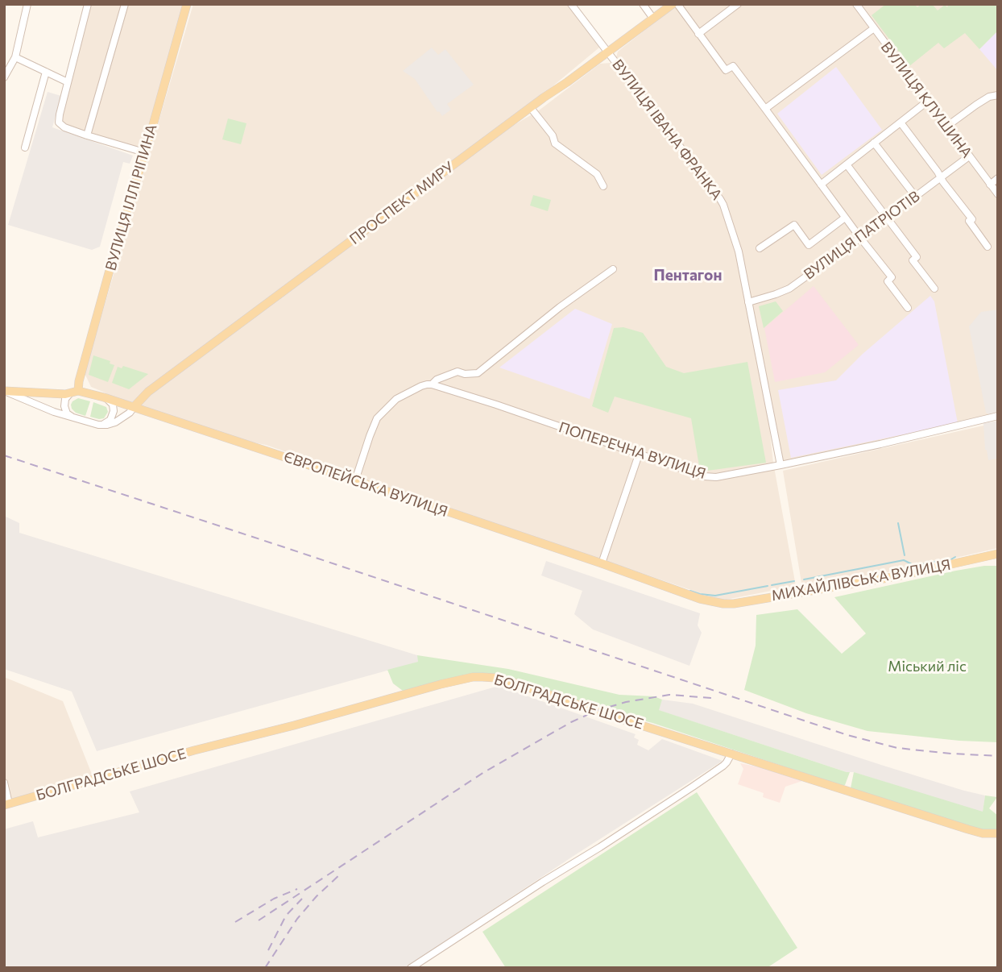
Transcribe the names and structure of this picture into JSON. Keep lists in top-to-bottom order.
{
  "streets": {
    "main road": [
      "ВУЛИЦЯ ІЛЛІ РІПИНА",
      "ПРОСПЕКТ МИРУ",
      "ЄВРОПЕЙСЬКА ВУЛИЦЯ",
      "МИХАЙЛІВСЬКА ВУЛИЦЯ",
      "БОЛГРАДСЬКЕ ШОСЕ"
    ],
    "street": [
      "ВУЛИЦЯ КЛУШИНА",
      "ВУЛИЦЯ ІВАНА ФРАНКА",
      "ВУЛИЦЯ ПАТРІОТІВ",
      "ПОПЕРЕЧНА ВУЛИЦЯ"
    ]
  },
  "crossings": [
    ["ВУЛИЦЯ КЛУШИНА", "ВУЛИЦЯ ПАТРІОТІВ"],
    ["ВУЛИЦЯ ІВАНА ФРАНКА", "ПРОСПЕКТ МИРУ"],
    ["ВУЛИЦЯ ІВАНА ФРАНКА", "ВУЛИЦЯ ПАТРІОТІВ"],
    ["ВУЛИЦЯ ІВАНА ФРАНКА", "ПОПЕРЕЧНА ВУЛИЦЯ"],
    ["ВУЛИЦЯ ІЛЛІ РІПИНА", "ЄВРОПЕЙСЬКА ВУЛИЦЯ"],
    ["ПРОСПЕКТ МИРУ", "ЄВРОПЕЙСЬКА ВУЛИЦЯ"],
    ["ЄВРОПЕЙСЬКА ВУЛИЦЯ", "МИХАЙЛІВСЬКА ВУЛИЦЯ"]
  ],
  "districts": ["Пентагон"],
  "parks": ["Міський ліс"]
}
